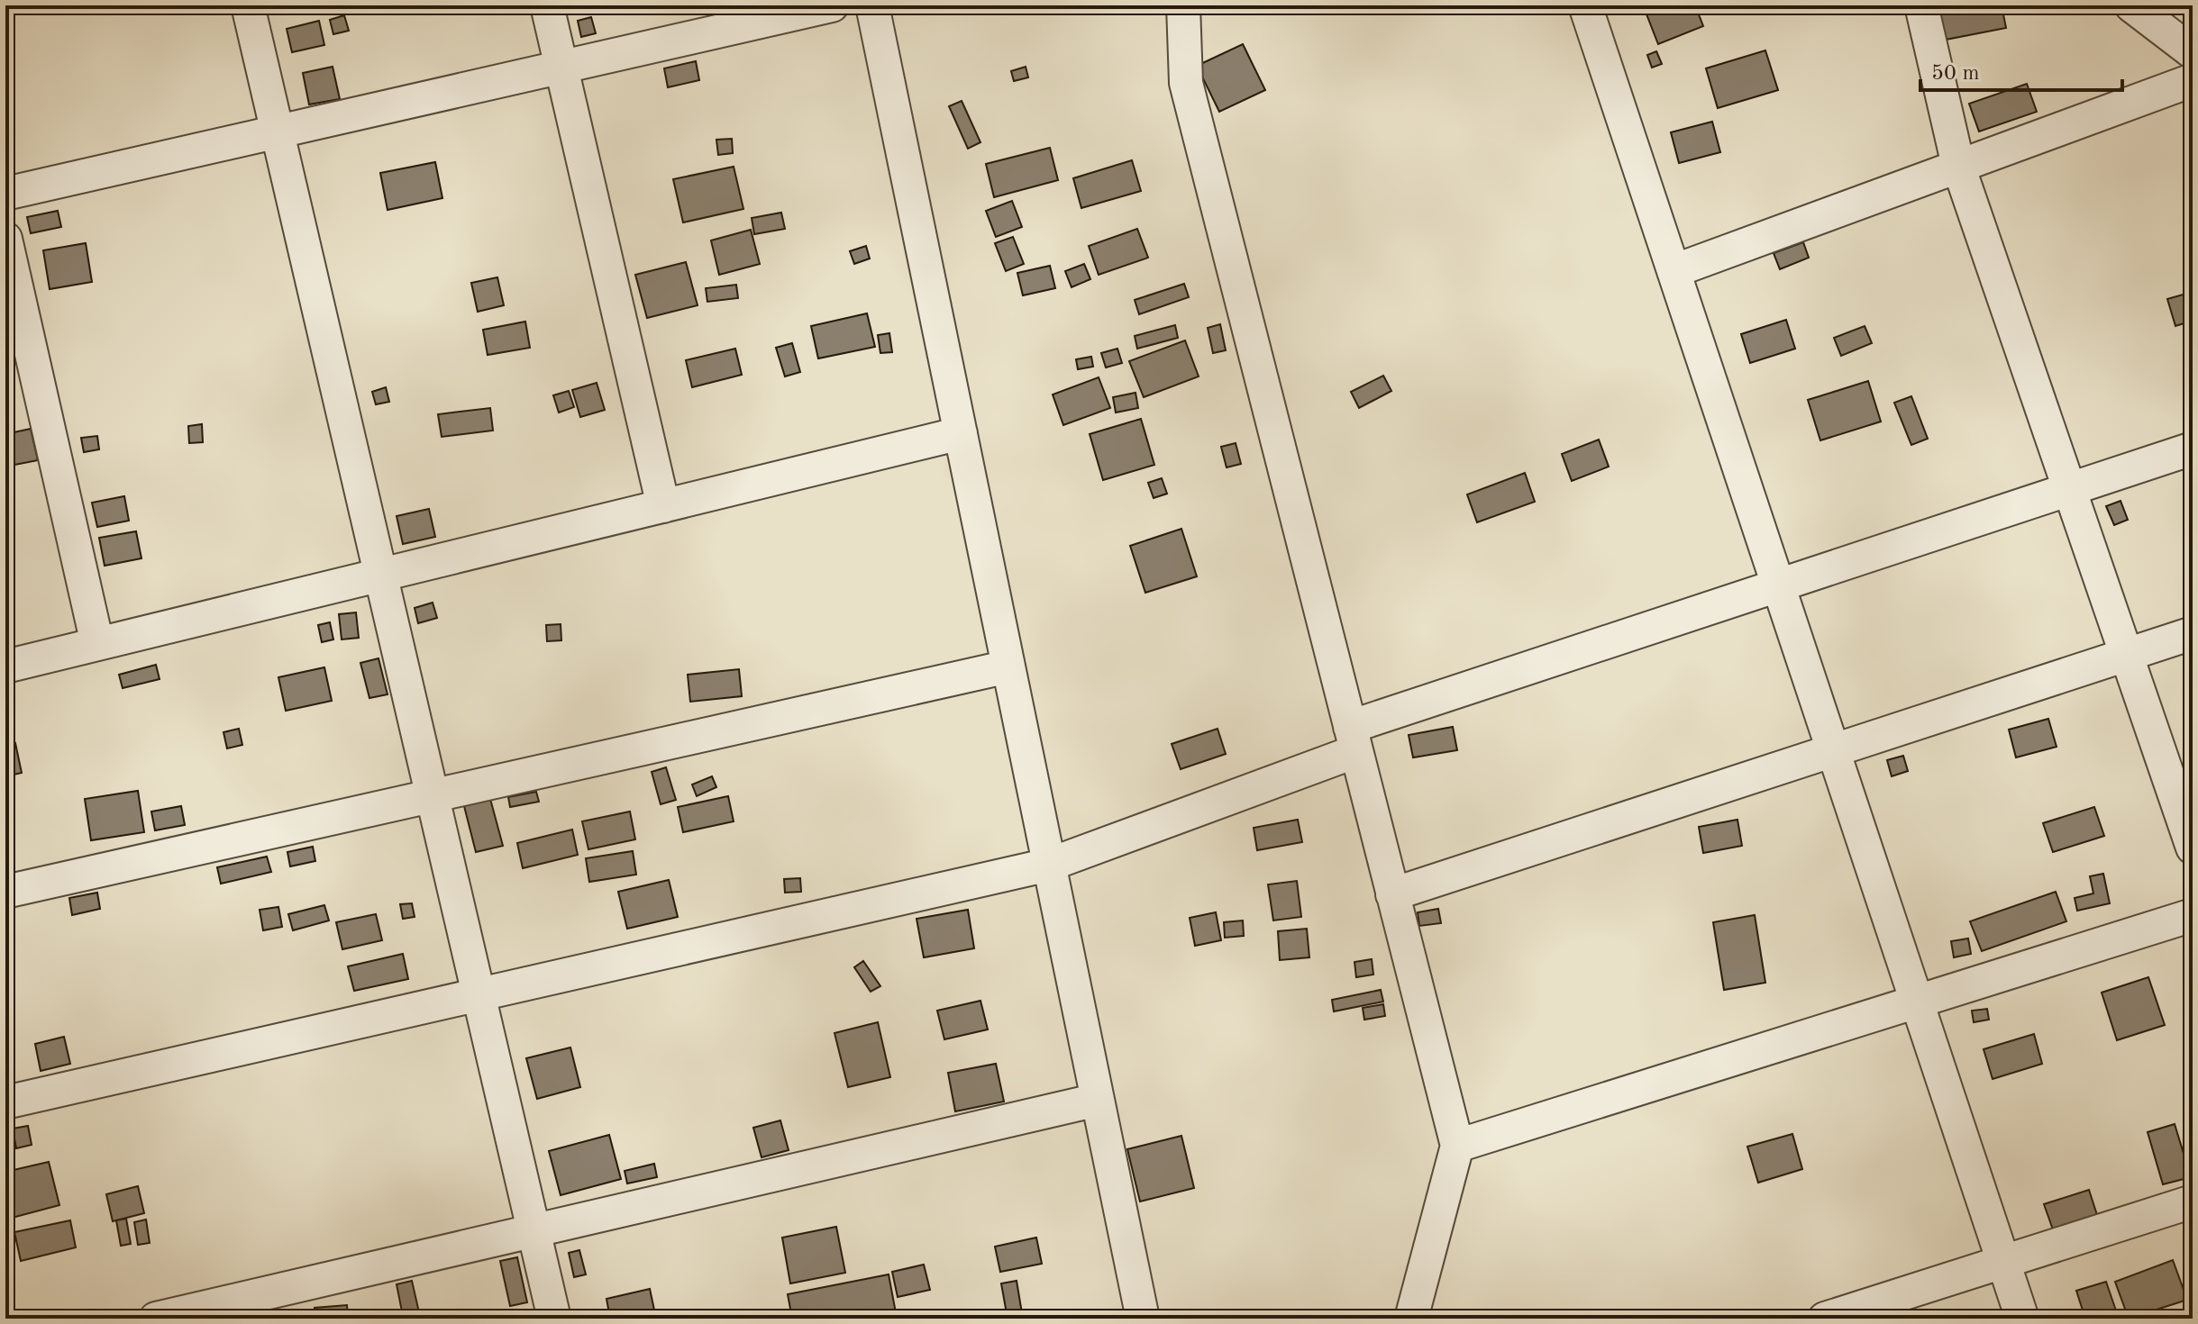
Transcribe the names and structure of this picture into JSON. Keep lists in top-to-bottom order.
{
  "scale_bar": "50 m"
}
